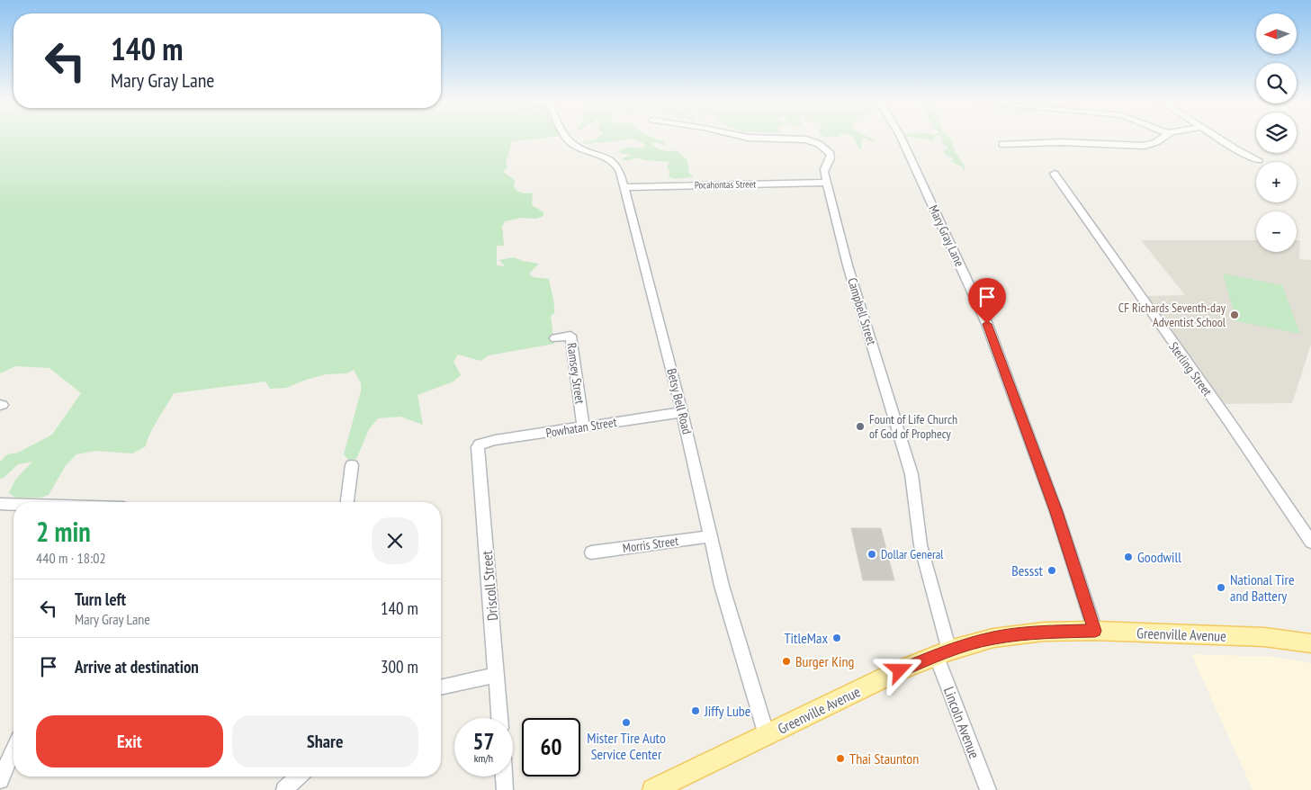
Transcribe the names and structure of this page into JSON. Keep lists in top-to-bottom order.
{
  "streets": {
    "main road": ["Greenville Avenue"],
    "street": [
      "Pocahontas Street",
      "Mary Gray Lane",
      "Campbell Street",
      "Sterling Street",
      "Ramsey Street",
      "Betsy Bell Road",
      "Powhatan Street",
      "Morris Street",
      "Driscoll Street",
      "Lincoln Avenue"
    ]
  },
  "crossings": [
    ["Pocahontas Street", "Campbell Street"],
    ["Pocahontas Street", "Betsy Bell Road"],
    ["Mary Gray Lane", "Greenville Avenue"],
    ["Campbell Street", "Greenville Avenue"],
    ["Campbell Street", "Lincoln Avenue"],
    ["Ramsey Street", "Powhatan Street"],
    ["Betsy Bell Road", "Powhatan Street"],
    ["Betsy Bell Road", "Morris Street"],
    ["Betsy Bell Road", "Greenville Avenue"],
    ["Powhatan Street", "Driscoll Street"],
    ["Greenville Avenue", "Lincoln Avenue"]
  ],
  "places": [
    "CF Richards Seventh-day Adventist School",
    "Fount of Life Church of God of Prophecy",
    "Dollar General",
    "Goodwill",
    "Bessst",
    "National Tire and Battery",
    "TitleMax",
    "Burger King",
    "Jiffy Lube",
    "Mister Tire Auto Service Center",
    "Thai Staunton"
  ],
  "north": "left",
  "page": {
    "map_buttons": ["+", "−"],
    "turn": ["140 m", "Mary Gray Lane"],
    "heading": ["2 min", "440 m · 18:02"],
    "list": [
      {
        "name": "Turn left",
        "note": "Mary Gray Lane",
        "value": "140 m"
      },
      {
        "name": "Arrive at destination",
        "value": "300 m"
      }
    ],
    "buttons": ["Exit", "Share"],
    "speed": "57 km/h",
    "limit": "60"
  }
}
